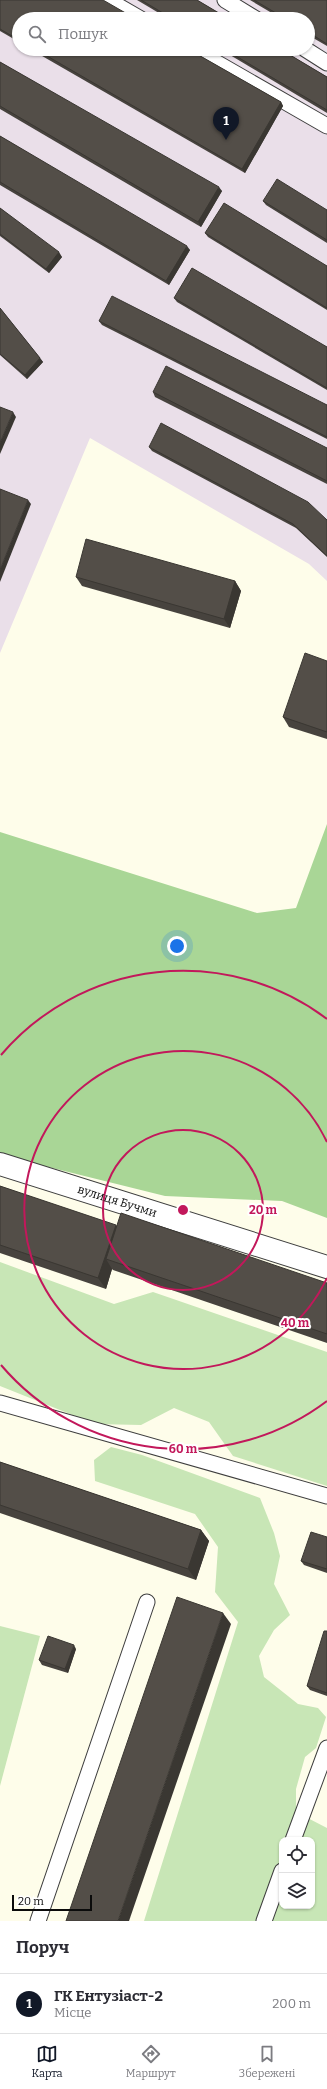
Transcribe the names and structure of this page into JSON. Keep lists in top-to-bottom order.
{
  "streets": {
    "street": ["вулиця Бучми"]
  },
  "scale_bar": "20 m",
  "page": {
    "search": "Пошук",
    "pins": "1",
    "scale": "20 m",
    "heading": "Поруч",
    "list": [
      {
        "mark": "1",
        "name": "ГК Ентузіаст-2",
        "note": "Місце",
        "value": "200 m"
      }
    ],
    "nav": ["Карта", "Маршрут", "Збережені"]
  },
  "rings": ["20 m", "40 m", "60 m"]
}
